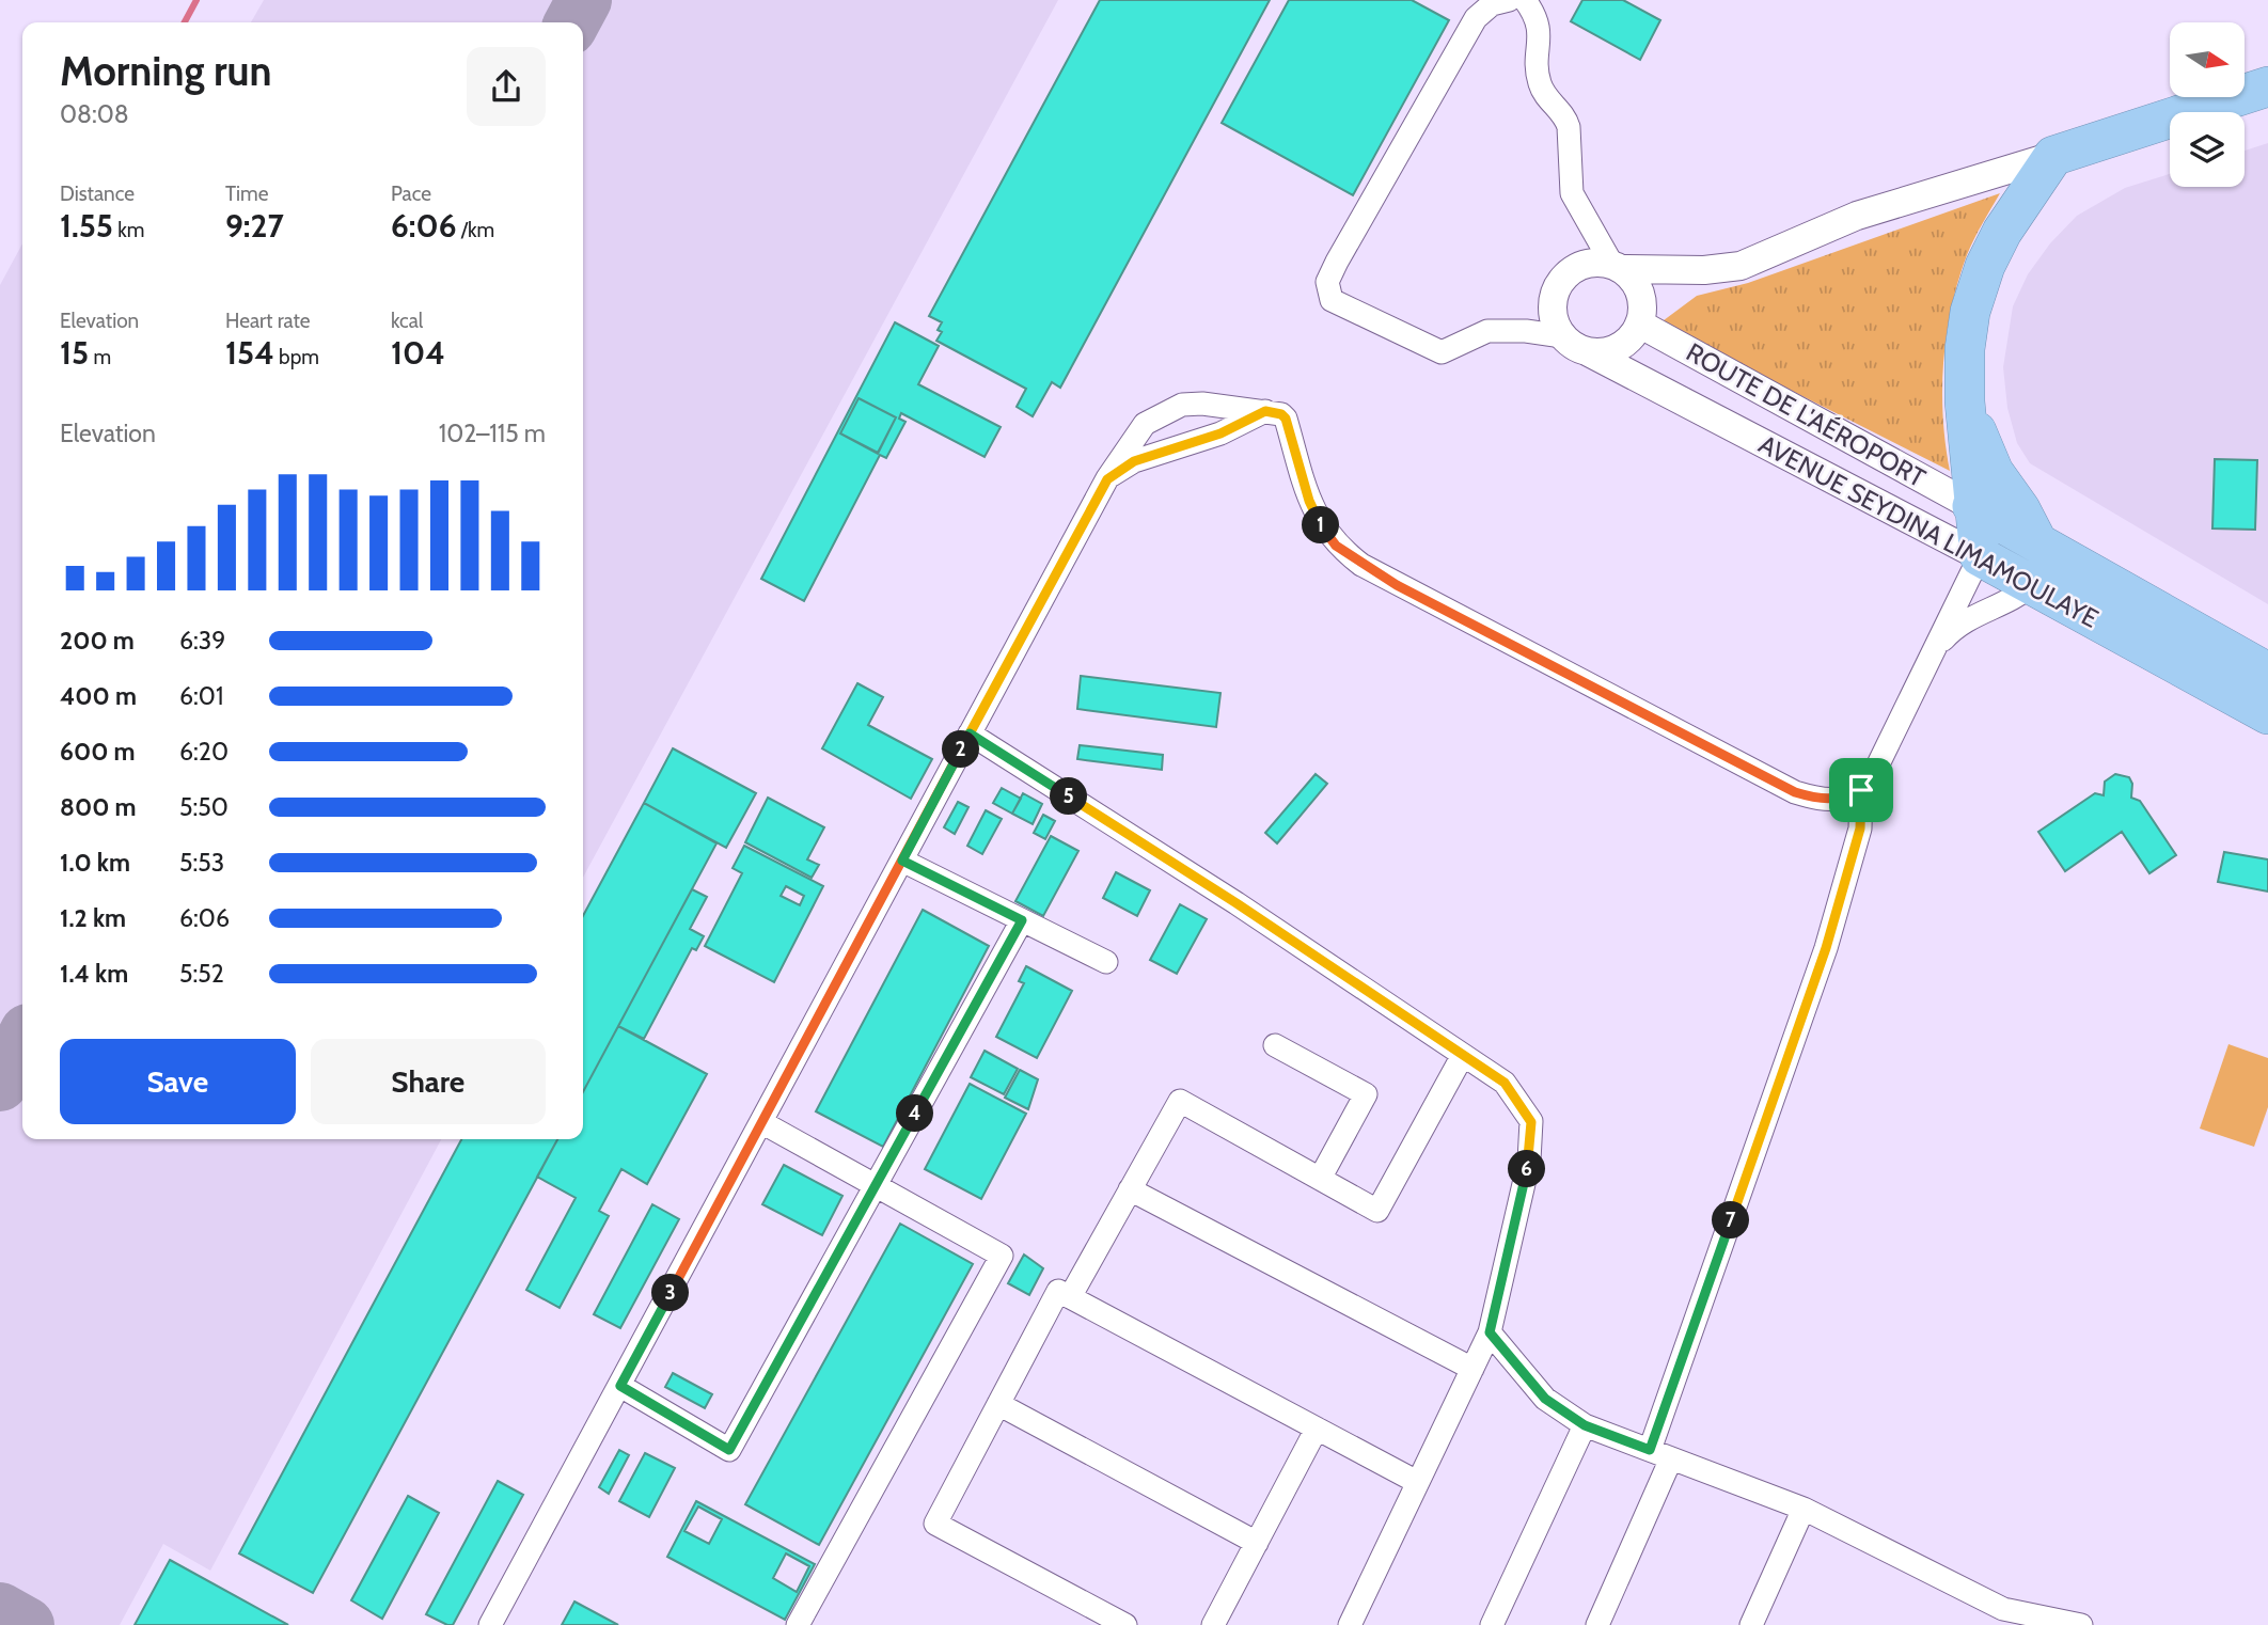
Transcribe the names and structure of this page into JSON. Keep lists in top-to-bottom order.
{
  "streets": {
    "highway": ["AVENUE SEYDINA LIMAMOULAYE"],
    "street": ["ROUTE DE L'AÉROPORT"]
  },
  "crossings": [
    ["ROUTE DE L'AÉROPORT", "AVENUE SEYDINA LIMAMOULAYE"]
  ],
  "north": "right",
  "page": {
    "heading": ["Morning run", "08:08"],
    "stats": [
      ["Distance", "1.55 km"],
      ["Time", "9:27"],
      ["Pace", "6:06 /km"],
      ["Elevation", "15 m"],
      ["Heart rate", "154 bpm"],
      ["kcal", "104"]
    ],
    "chart": ["Elevation", "102–115 m"],
    "pins": [
      "1",
      "2",
      "5",
      "4",
      "6",
      "7",
      "3"
    ],
    "list": [
      {
        "name": "200 m",
        "note": "6:39"
      },
      {
        "name": "400 m",
        "note": "6:01"
      },
      {
        "name": "600 m",
        "note": "6:20"
      },
      {
        "name": "800 m",
        "note": "5:50"
      },
      {
        "name": "1.0 km",
        "note": "5:53"
      },
      {
        "name": "1.2 km",
        "note": "6:06"
      },
      {
        "name": "1.4 km",
        "note": "5:52"
      }
    ],
    "buttons": ["Save", "Share"]
  }
}
